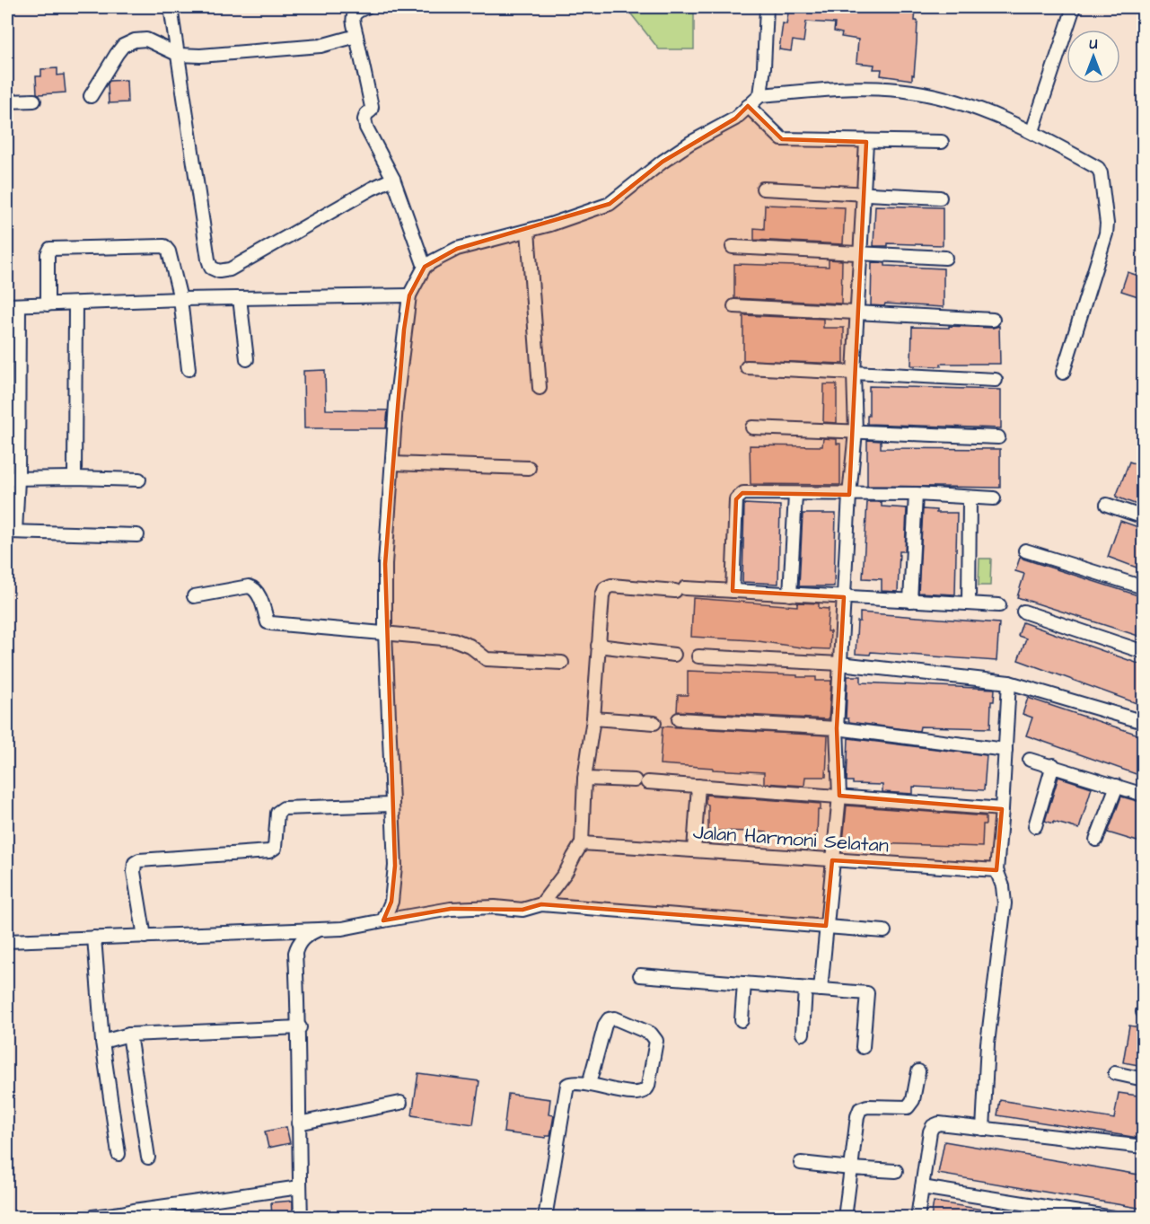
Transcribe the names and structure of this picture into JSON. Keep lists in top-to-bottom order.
{
  "streets": {
    "street": ["Jalan Harmoni Selatan"]
  },
  "north": "top"
}
